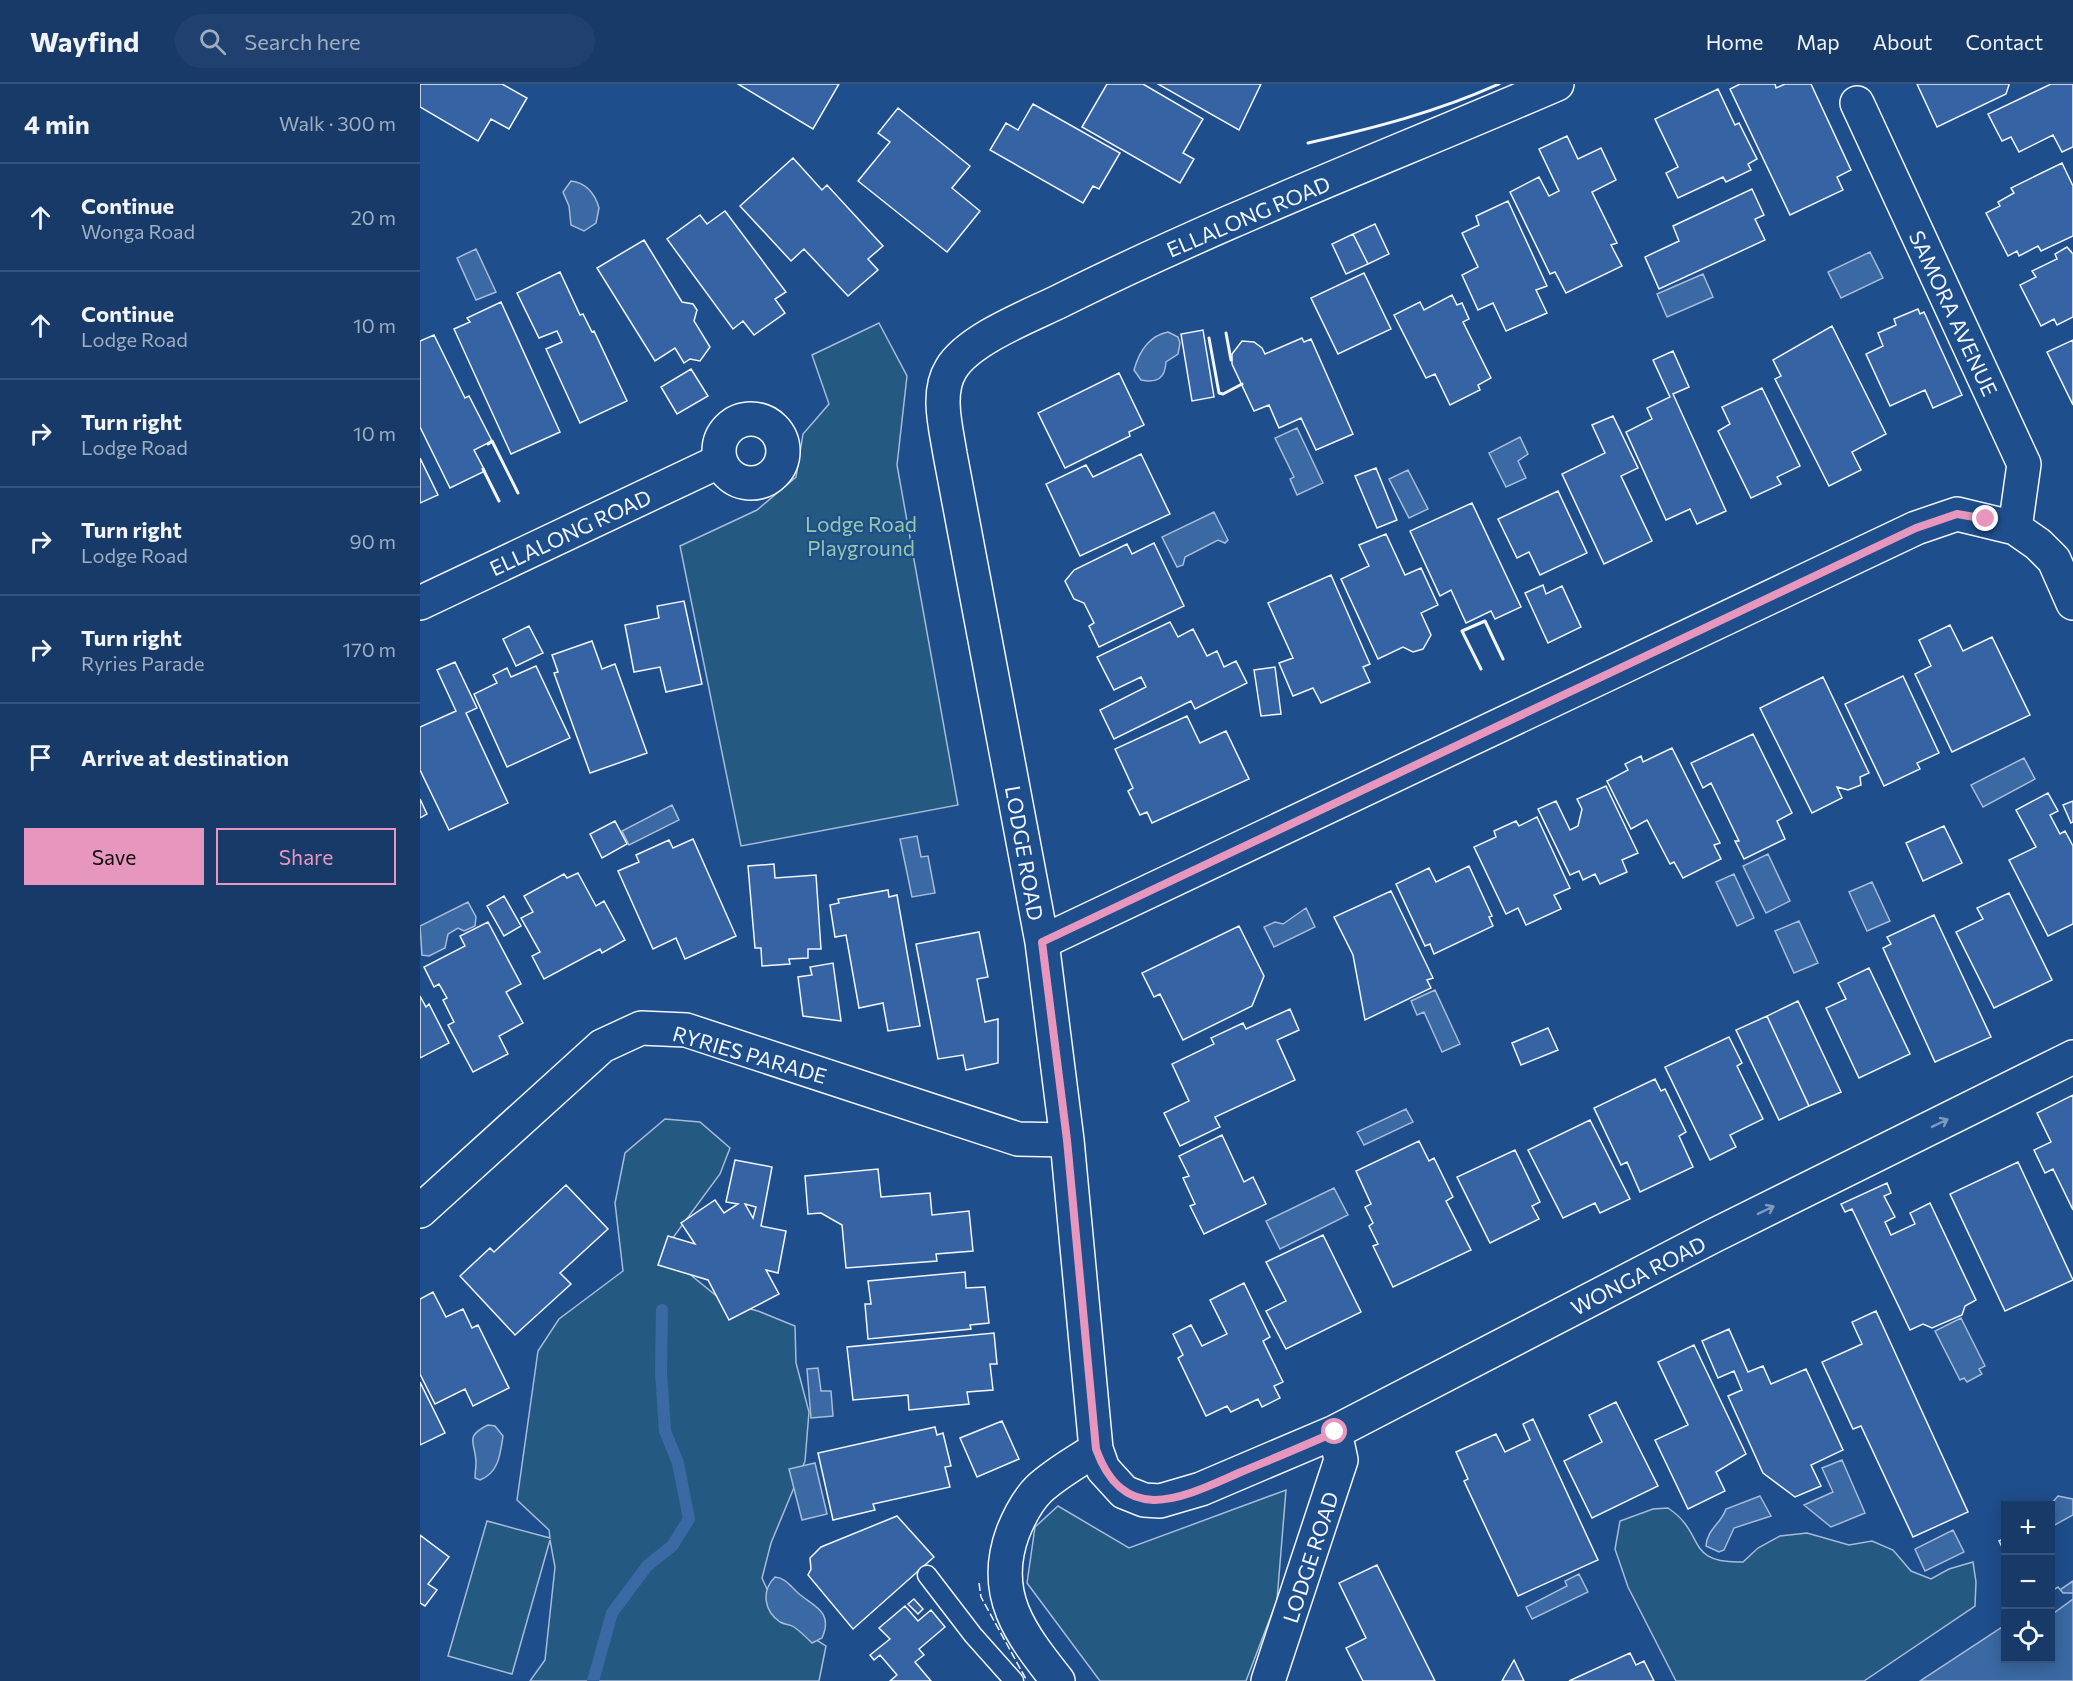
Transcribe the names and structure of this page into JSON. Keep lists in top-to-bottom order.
{
  "streets": {
    "street": [
      "ELLALONG ROAD",
      "SAMORA AVENUE",
      "LODGE ROAD",
      "RYRIES PARADE",
      "WONGA ROAD"
    ]
  },
  "crossings": [
    ["ELLALONG ROAD", "LODGE ROAD"],
    ["LODGE ROAD", "RYRIES PARADE"],
    ["LODGE ROAD", "WONGA ROAD"]
  ],
  "one_way": ["WONGA ROAD"],
  "parks": ["Lodge Road Playground"],
  "page": {
    "header": "Wayfind",
    "search": "Search here",
    "nav": [
      "Home",
      "Map",
      "About",
      "Contact"
    ],
    "heading": ["4 min", "Walk · 300 m"],
    "list": [
      ["Continue", "Wonga Road", "20 m"],
      ["Continue", "Lodge Road", "10 m"],
      ["Turn right", "Lodge Road", "10 m"],
      ["Turn right", "Lodge Road", "90 m"],
      ["Turn right", "Ryries Parade", "170 m"],
      "Arrive at destination"
    ],
    "buttons": ["Save", "Share"],
    "map_buttons": ["+", "−"]
  }
}
